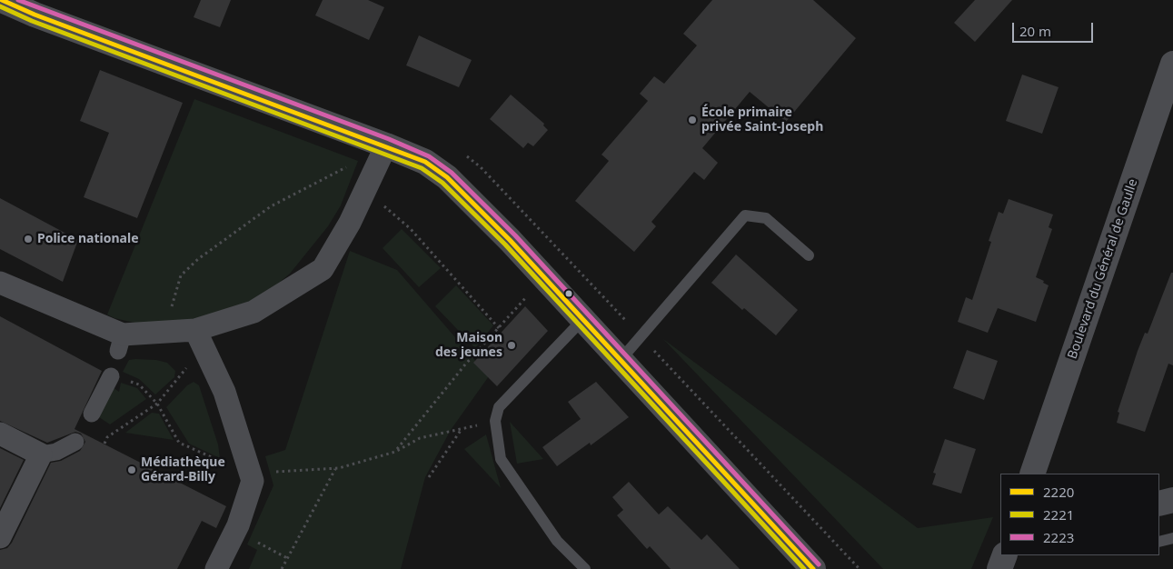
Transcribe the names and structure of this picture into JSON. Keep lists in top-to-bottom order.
{
  "streets": {
    "street": ["Boulevard du Général de Gaulle"]
  },
  "places": [
    "École primaire privée Saint-Joseph",
    "Police nationale",
    "Maison des jeunes",
    "Médiathèque Gérard-Billy"
  ],
  "lines": ["transit line 2220", "transit line 2223", "transit line 2221"],
  "legend": ["2220", "2221", "2223"],
  "scale_bar": "20 m"
}
